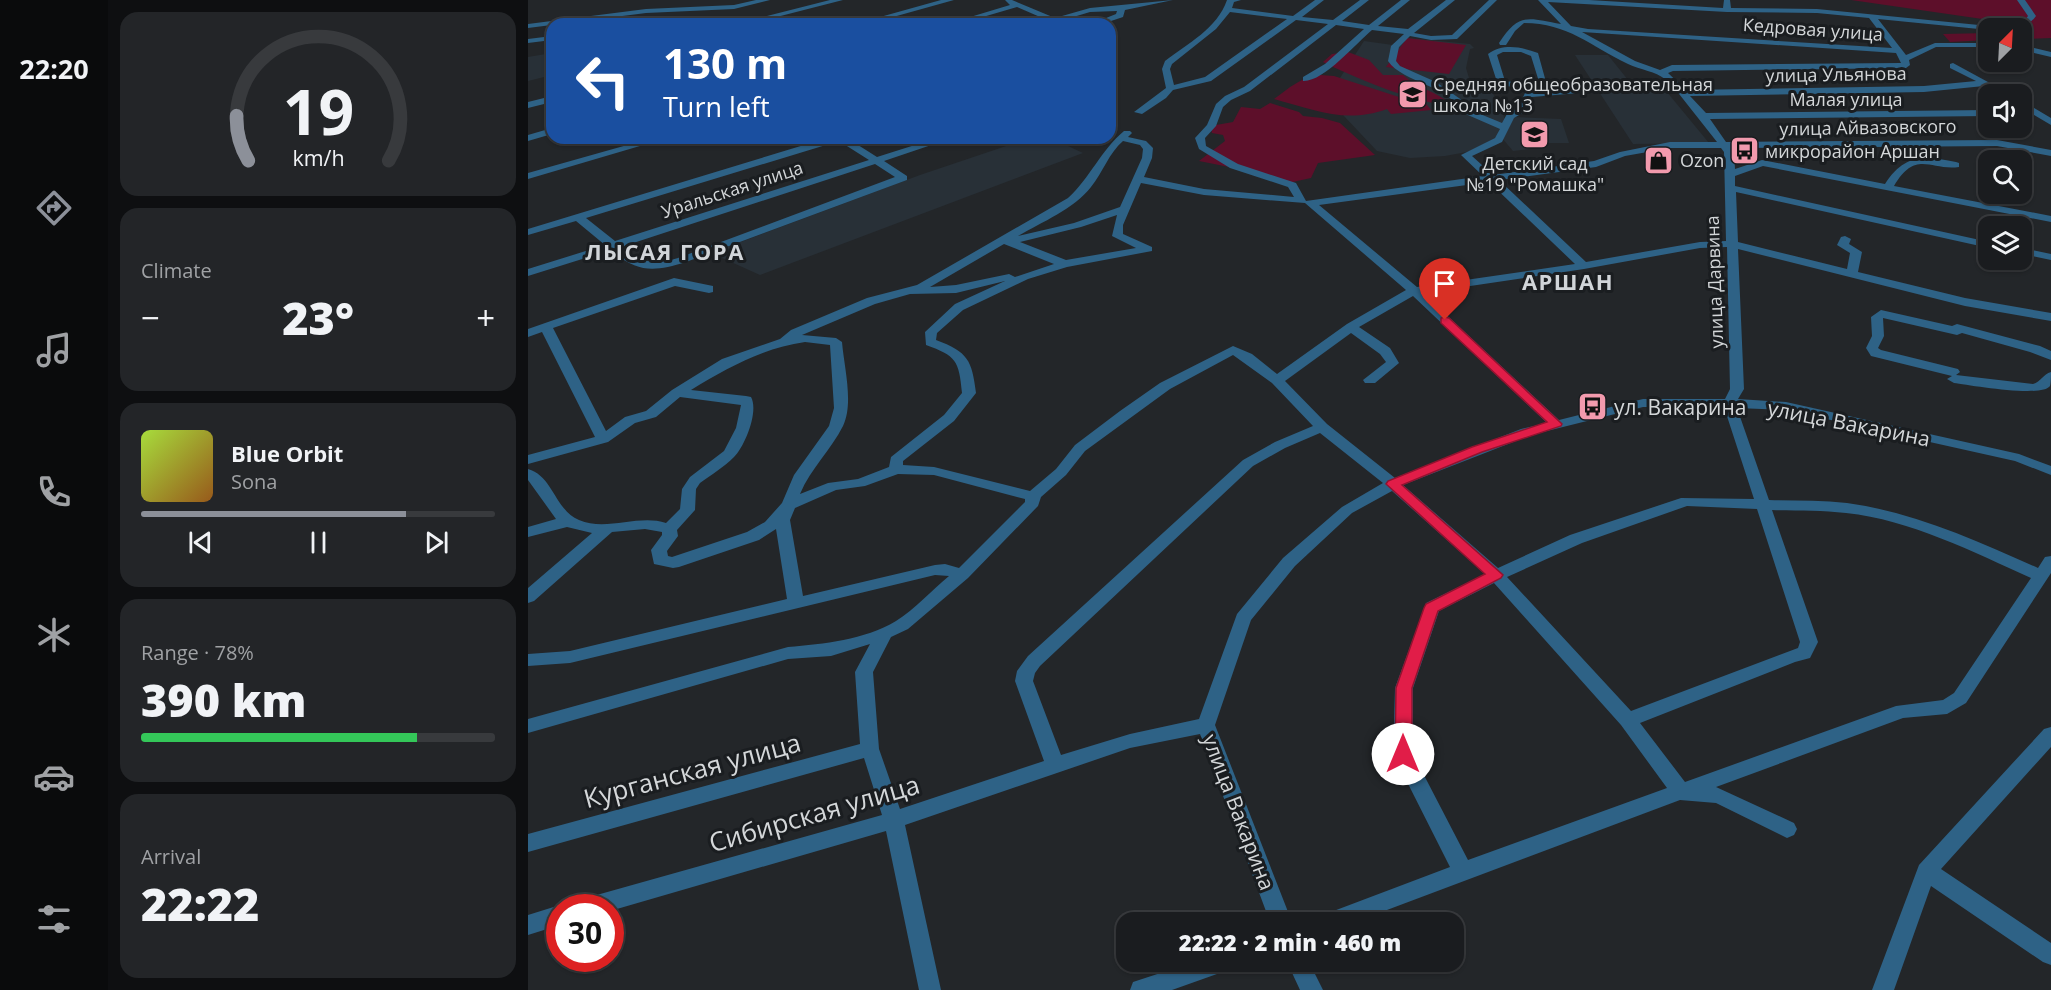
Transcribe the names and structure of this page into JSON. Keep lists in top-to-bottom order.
{
  "streets": {
    "street": [
      "Кедровая улица",
      "улица Ульянова",
      "Малая улица",
      "улица Айвазовского",
      "Уральская улица",
      "улица Дарвина",
      "улица Вакарина",
      "Курганская улица",
      "Сибирская улица"
    ]
  },
  "crossings": [
    ["Кедровая улица", "улица Дарвина"],
    ["улица Ульянова", "улица Дарвина"],
    ["Малая улица", "улица Дарвина"],
    ["улица Айвазовского", "улица Дарвина"],
    ["улица Дарвина", "улица Вакарина"],
    ["улица Вакарина", "Сибирская улица"]
  ],
  "districts": ["ЛЫСАЯ ГОРА", "АРШАН"],
  "places": {
    "school or university": ["Средняя общеобразовательная школа №13", "Детский сад №19 \"Ромашка\""],
    "bus stop": ["микрорайон Аршан", "ул. Вакарина"],
    "shop": ["Ozon"]
  },
  "north": "top right",
  "page": {
    "tabs": "22:20",
    "turn": ["130 m", "Turn left"],
    "tile": [
      "Climate",
      ["Range · 78%", "390 km"],
      ["Arrival", "22:22"]
    ],
    "heat": ["−", "23°", "+"],
    "song": ["Blue Orbit", "Sona"],
    "limit": "30",
    "trip": "22:22 · 2 min · 460 m",
    "gauge": ["19", "km/h"]
  }
}
